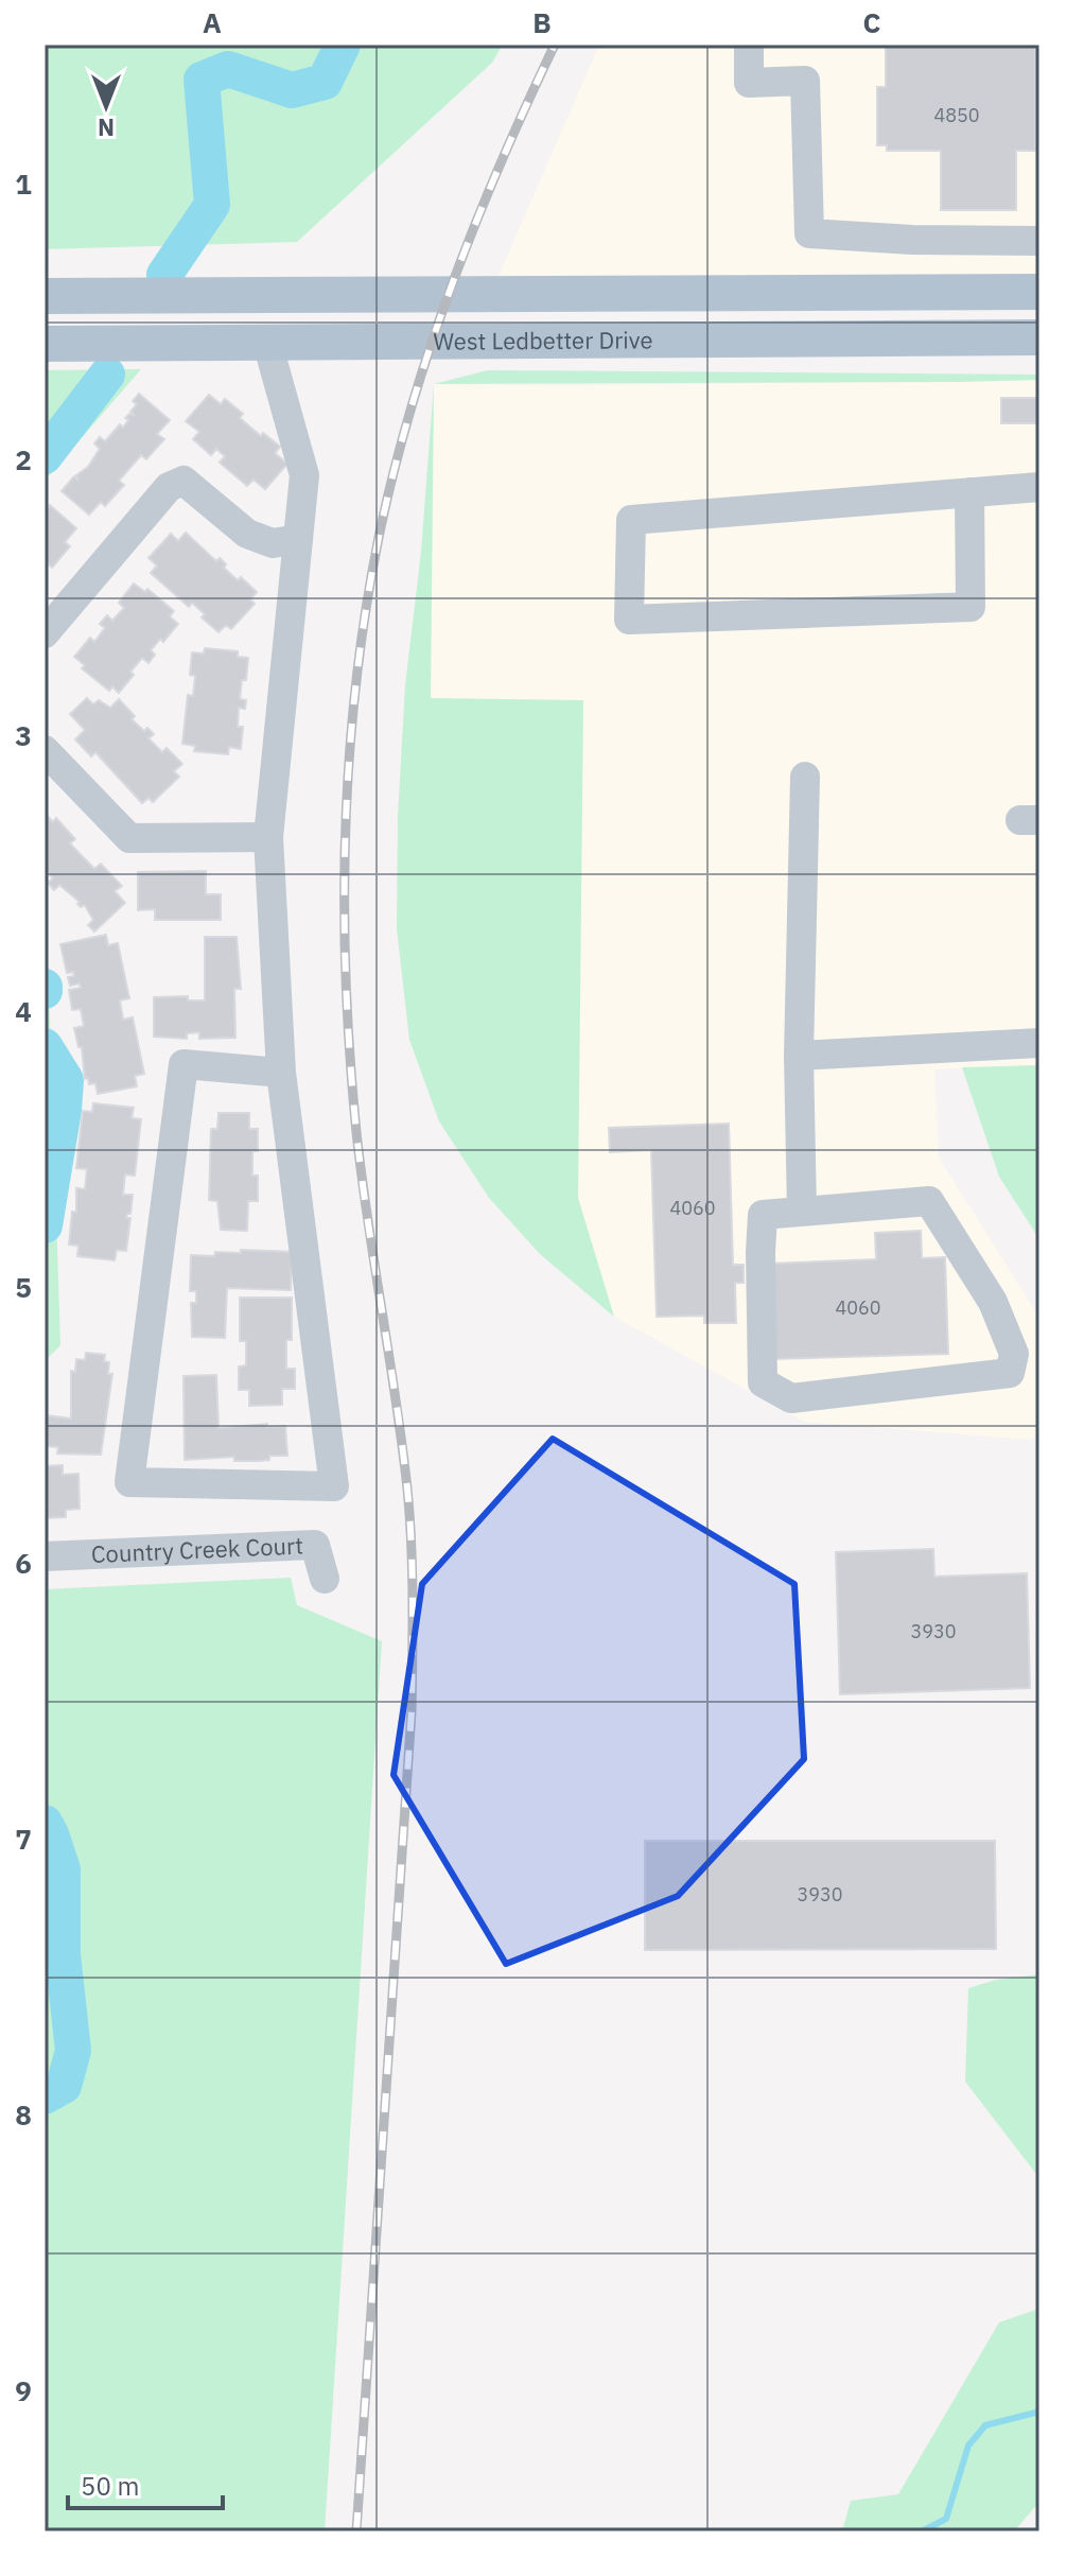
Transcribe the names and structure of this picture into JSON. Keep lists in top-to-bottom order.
{
  "streets": {
    "main road": ["West Ledbetter Drive"],
    "street": ["Country Creek Court"]
  },
  "house_numbers": [
    "4850",
    "4060",
    "4060",
    "3930",
    "3930"
  ],
  "scale_bar": "50 m",
  "north": "bottom",
  "grid": {
    "columns": ["A", "B", "C"],
    "rows": [
      "1",
      "2",
      "3",
      "4",
      "5",
      "6",
      "7",
      "8",
      "9"
    ]
  }
}
